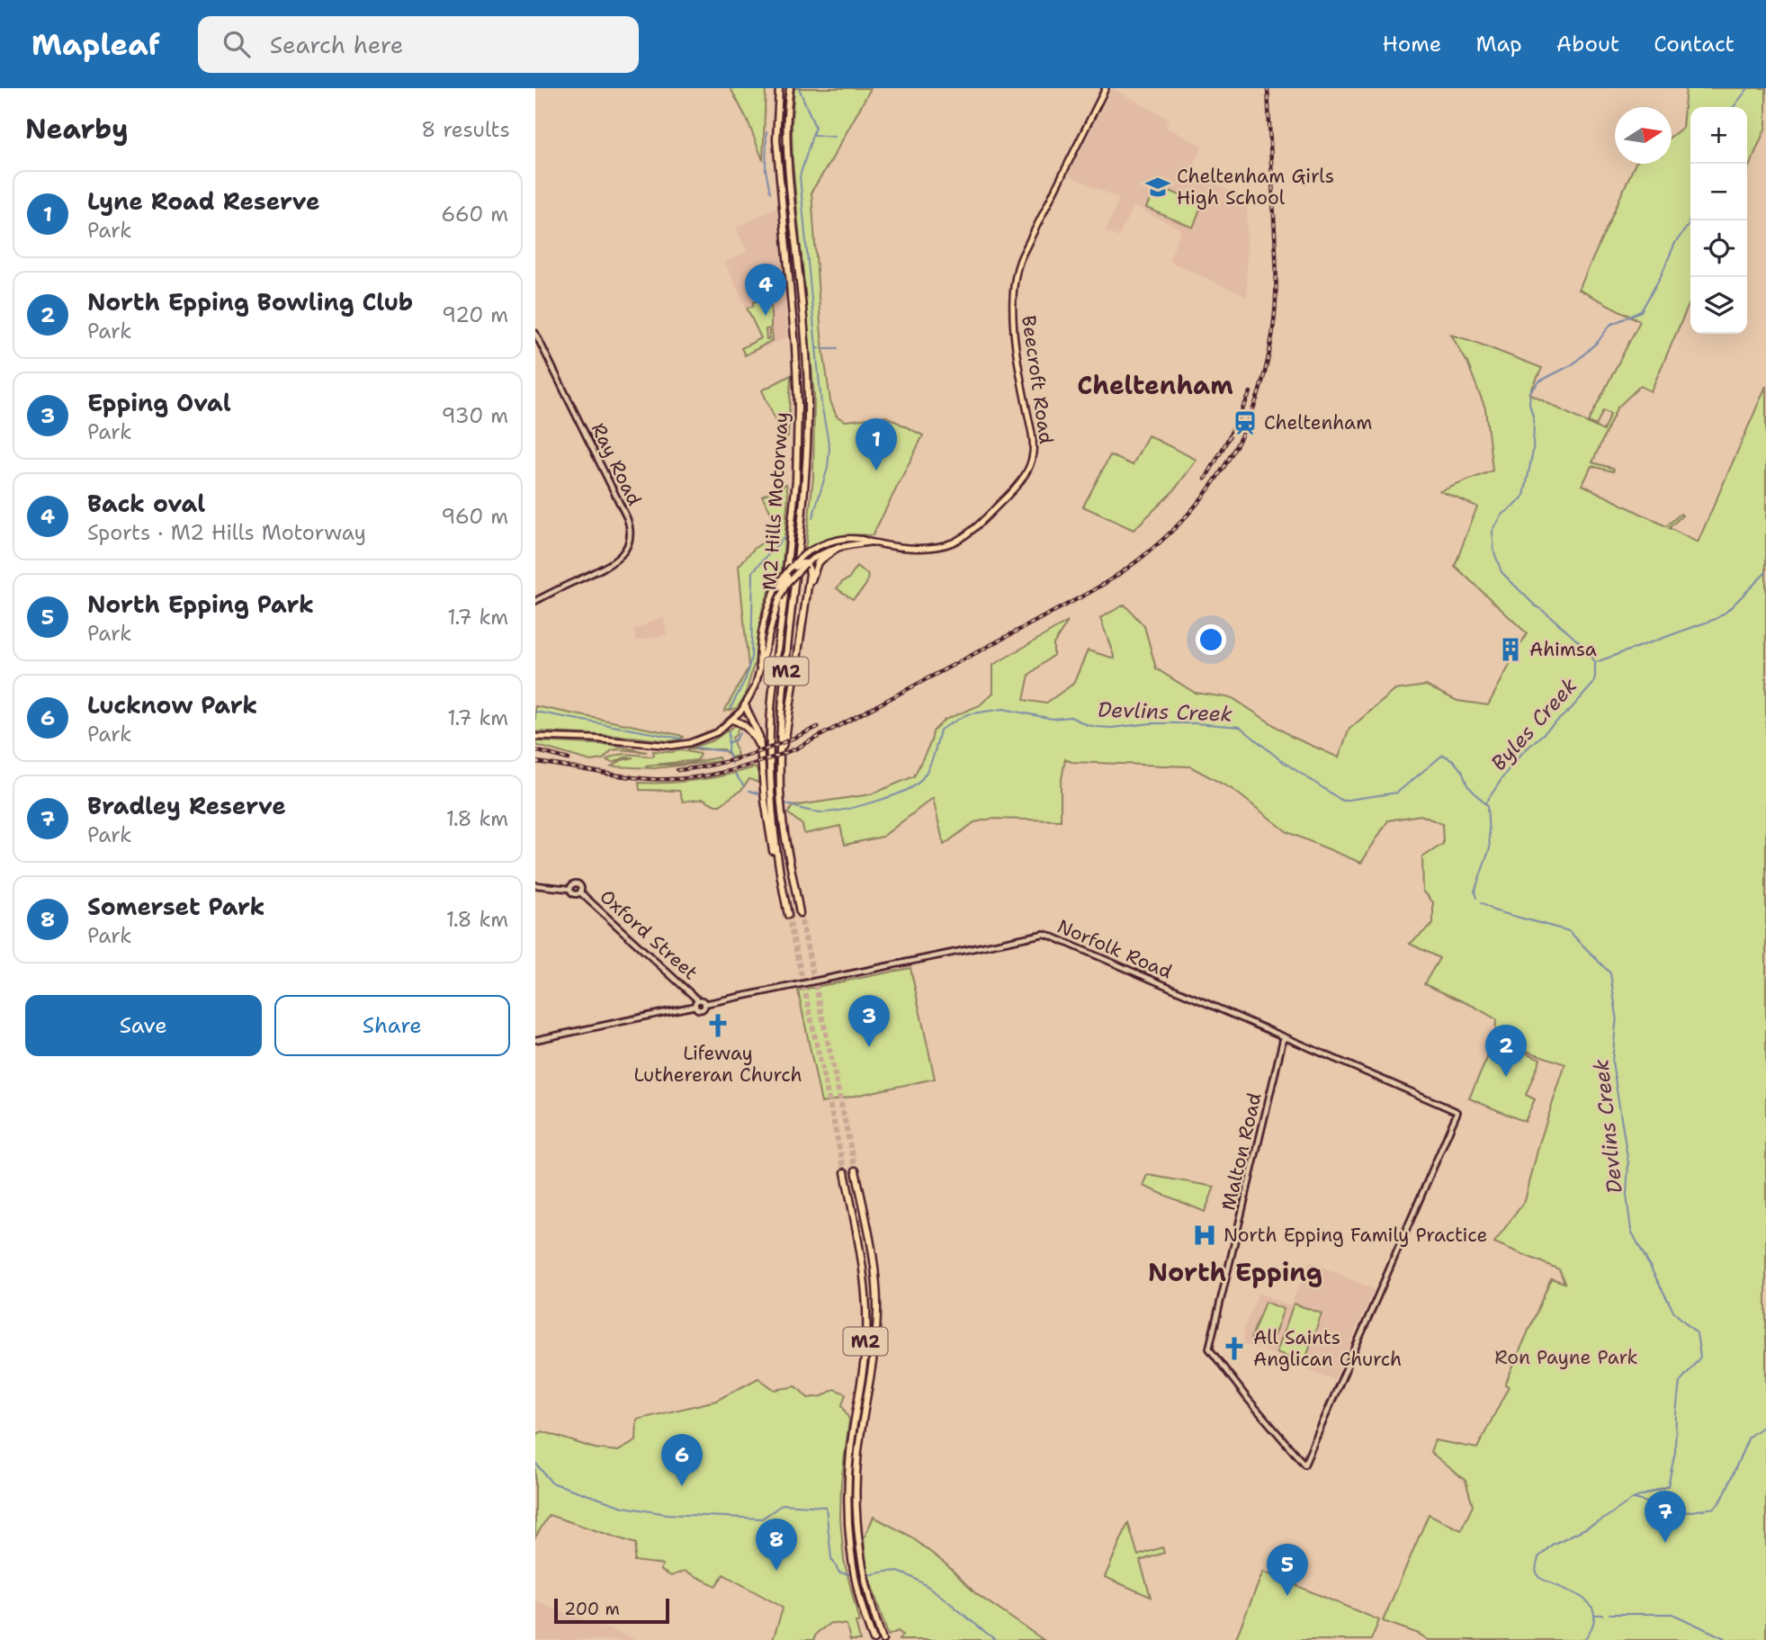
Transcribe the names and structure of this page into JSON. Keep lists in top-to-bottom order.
{
  "streets": {
    "highway": ["M2 Hills Motorway", "M2"],
    "main road": ["Beecroft Road"],
    "street": [
      "Ray Road",
      "Oxford Street",
      "Norfolk Road",
      "Malton Road"
    ]
  },
  "crossings": [
    ["Beecroft Road", "M2"],
    ["M2 Hills Motorway", "M2"],
    ["Oxford Street", "Norfolk Road"],
    ["Norfolk Road", "Malton Road"]
  ],
  "districts": ["Cheltenham", "North Epping"],
  "water": ["Devlins Creek", "Byles Creek"],
  "parks": ["Ron Payne Park"],
  "places": {
    "school or university": ["Cheltenham Girls High School"],
    "station": ["Cheltenham"],
    "building": ["Ahimsa"],
    "church": ["Lifeway Luthereran Church", "All Saints Anglican Church"],
    "hospital": ["North Epping Family Practice"]
  },
  "scale_bar": "200 m",
  "north": "right",
  "page": {
    "header": "Mapleaf",
    "search": "Search here",
    "nav": [
      "Home",
      "Map",
      "About",
      "Contact"
    ],
    "heading": ["Nearby", "8 results"],
    "map_buttons": ["+", "−"],
    "list": [
      {
        "mark": "1",
        "name": "Lyne Road Reserve",
        "note": "Park",
        "value": "660 m"
      },
      {
        "mark": "2",
        "name": "North Epping Bowling Club",
        "note": "Park",
        "value": "920 m"
      },
      {
        "mark": "3",
        "name": "Epping Oval",
        "note": "Park",
        "value": "930 m"
      },
      {
        "mark": "4",
        "name": "Back oval",
        "note": "Sports · M2 Hills Motorway",
        "value": "960 m"
      },
      {
        "mark": "5",
        "name": "North Epping Park",
        "note": "Park",
        "value": "1.7 km"
      },
      {
        "mark": "6",
        "name": "Lucknow Park",
        "note": "Park",
        "value": "1.7 km"
      },
      {
        "mark": "7",
        "name": "Bradley Reserve",
        "note": "Park",
        "value": "1.8 km"
      },
      {
        "mark": "8",
        "name": "Somerset Park",
        "note": "Park",
        "value": "1.8 km"
      }
    ],
    "pins": [
      "4",
      "1",
      "3",
      "2",
      "6",
      "7",
      "8",
      "5"
    ],
    "buttons": ["Save", "Share"],
    "scale": "200 m"
  }
}
